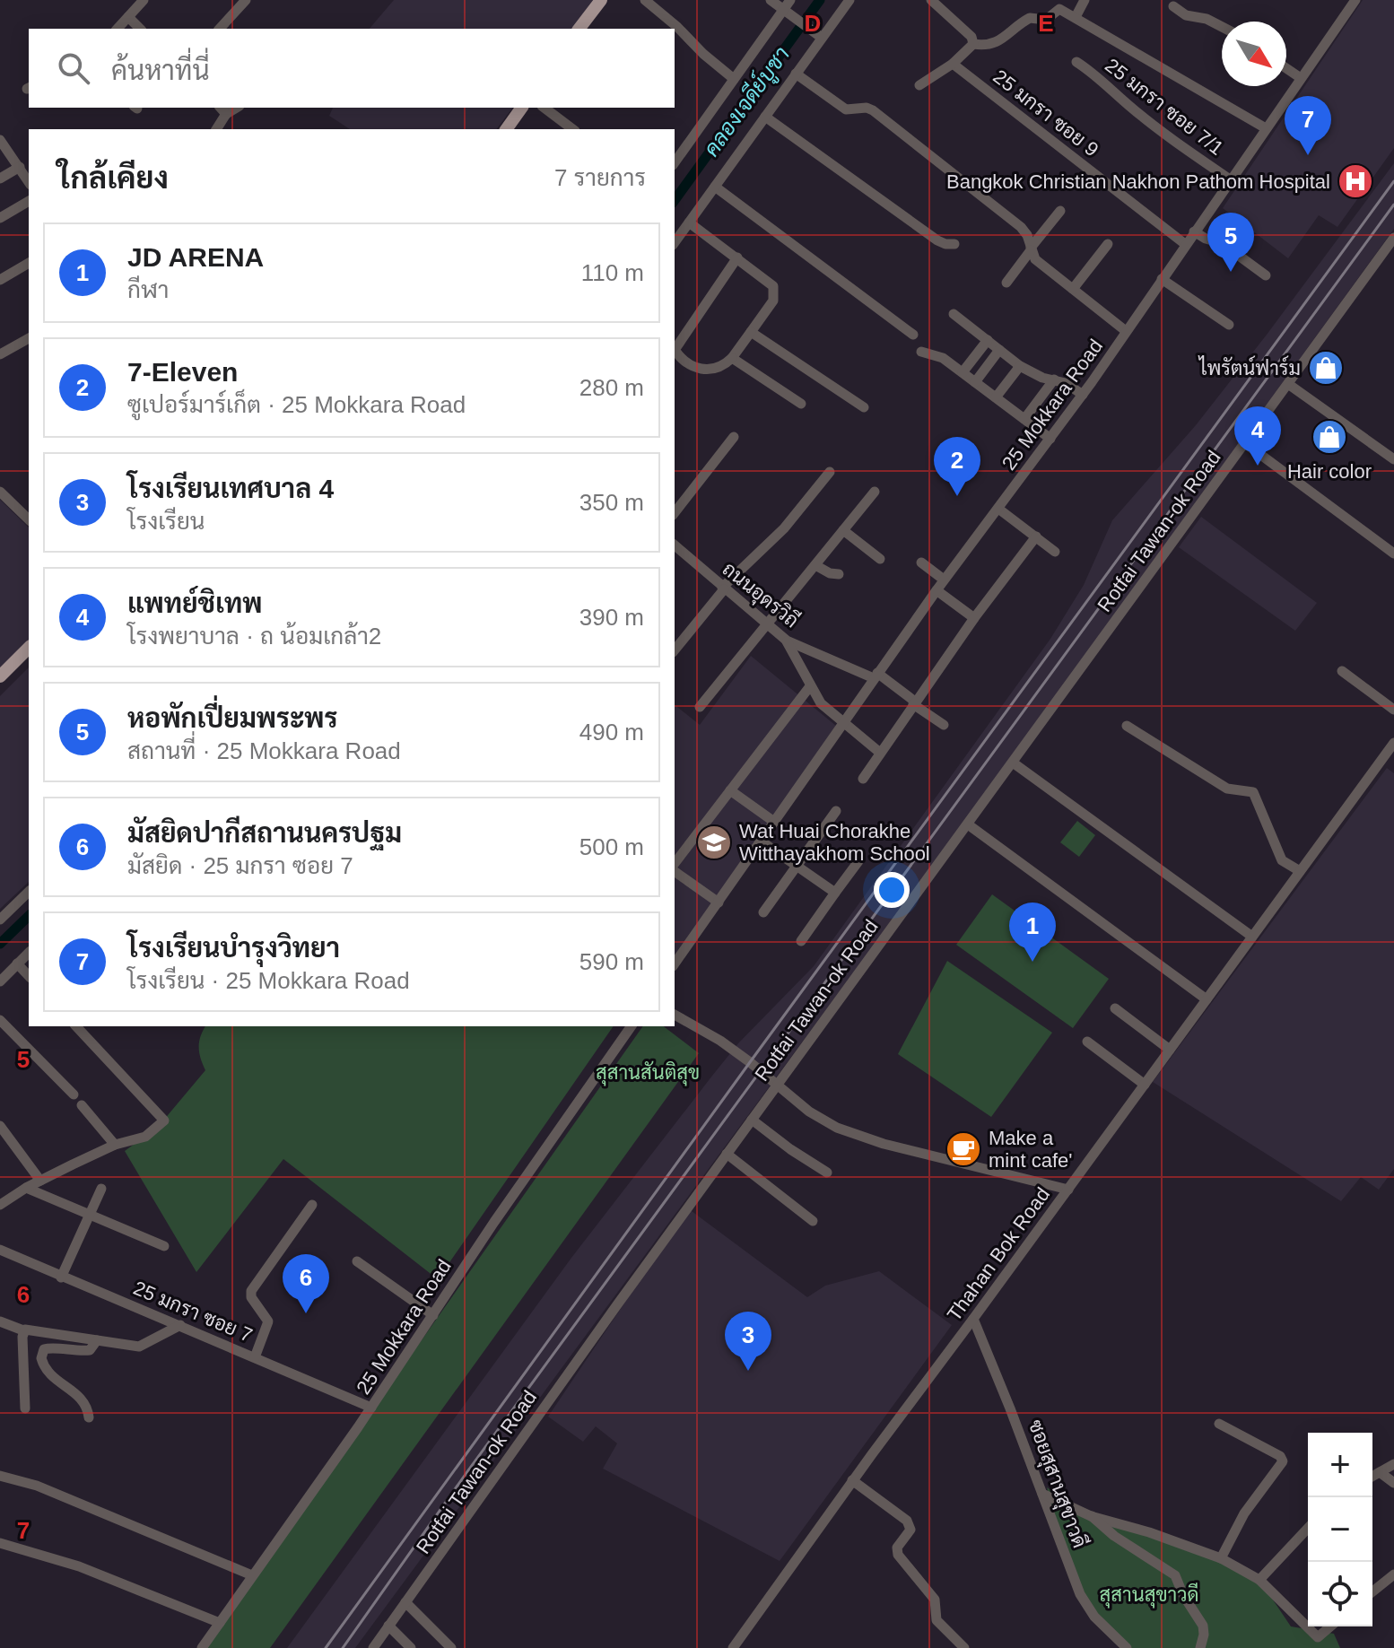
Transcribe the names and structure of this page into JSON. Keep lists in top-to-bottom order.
{
  "streets": {
    "street": [
      "25 มกรา ซอย 7/1",
      "25 มกรา ซอย 9",
      "25 Mokkara Road",
      "Rotfai Tawan-ok Road",
      "ถนนอุดรวิถี",
      "Thahan Bok Road",
      "25 มกรา ซอย 7",
      "ซอยสุสานสุขาวดี"
    ]
  },
  "crossings": [
    ["25 มกรา ซอย 7/1", "25 Mokkara Road"],
    ["25 มกรา ซอย 9", "25 Mokkara Road"],
    ["25 Mokkara Road", "ถนนอุดรวิถี"],
    ["25 Mokkara Road", "25 มกรา ซอย 7"],
    ["Thahan Bok Road", "ซอยสุสานสุขาวดี"]
  ],
  "water": ["คลองเจดีย์บูชา"],
  "parks": ["สุสานสันติสุข", "สุสานสุขาวดี"],
  "places": {
    "hospital": ["Bangkok Christian Nakhon Pathom Hospital"],
    "shop": ["ไพรัตน์ฟาร์ม", "Hair color"],
    "school or university": ["Wat Huai Chorakhe Witthayakhom School"],
    "cafe": ["Make a mint cafe'"]
  },
  "north": "bottom right",
  "page": {
    "search": "ค้นหาที่นี่",
    "pins": [
      "7",
      "5",
      "4",
      "2",
      "1",
      "6",
      "3"
    ],
    "heading": ["ใกล้เคียง", "7 รายการ"],
    "list": [
      {
        "mark": "1",
        "name": "JD ARENA",
        "note": "กีฬา",
        "value": "110 m"
      },
      {
        "mark": "2",
        "name": "7-Eleven",
        "note": "ซูเปอร์มาร์เก็ต · 25 Mokkara Road",
        "value": "280 m"
      },
      {
        "mark": "3",
        "name": "โรงเรียนเทศบาล 4",
        "note": "โรงเรียน",
        "value": "350 m"
      },
      {
        "mark": "4",
        "name": "แพทย์ชิเทพ",
        "note": "โรงพยาบาล · ถ น้อมเกล้า2",
        "value": "390 m"
      },
      {
        "mark": "5",
        "name": "หอพักเปี่ยมพระพร",
        "note": "สถานที่ · 25 Mokkara Road",
        "value": "490 m"
      },
      {
        "mark": "6",
        "name": "มัสยิดปากีสถานนครปฐม",
        "note": "มัสยิด · 25 มกรา ซอย 7",
        "value": "500 m"
      },
      {
        "mark": "7",
        "name": "โรงเรียนบำรุงวิทยา",
        "note": "โรงเรียน · 25 Mokkara Road",
        "value": "590 m"
      }
    ],
    "map_buttons": ["+", "−"]
  },
  "grid": {
    "columns": ["D", "E"],
    "rows": ["5", "6", "7"]
  }
}
